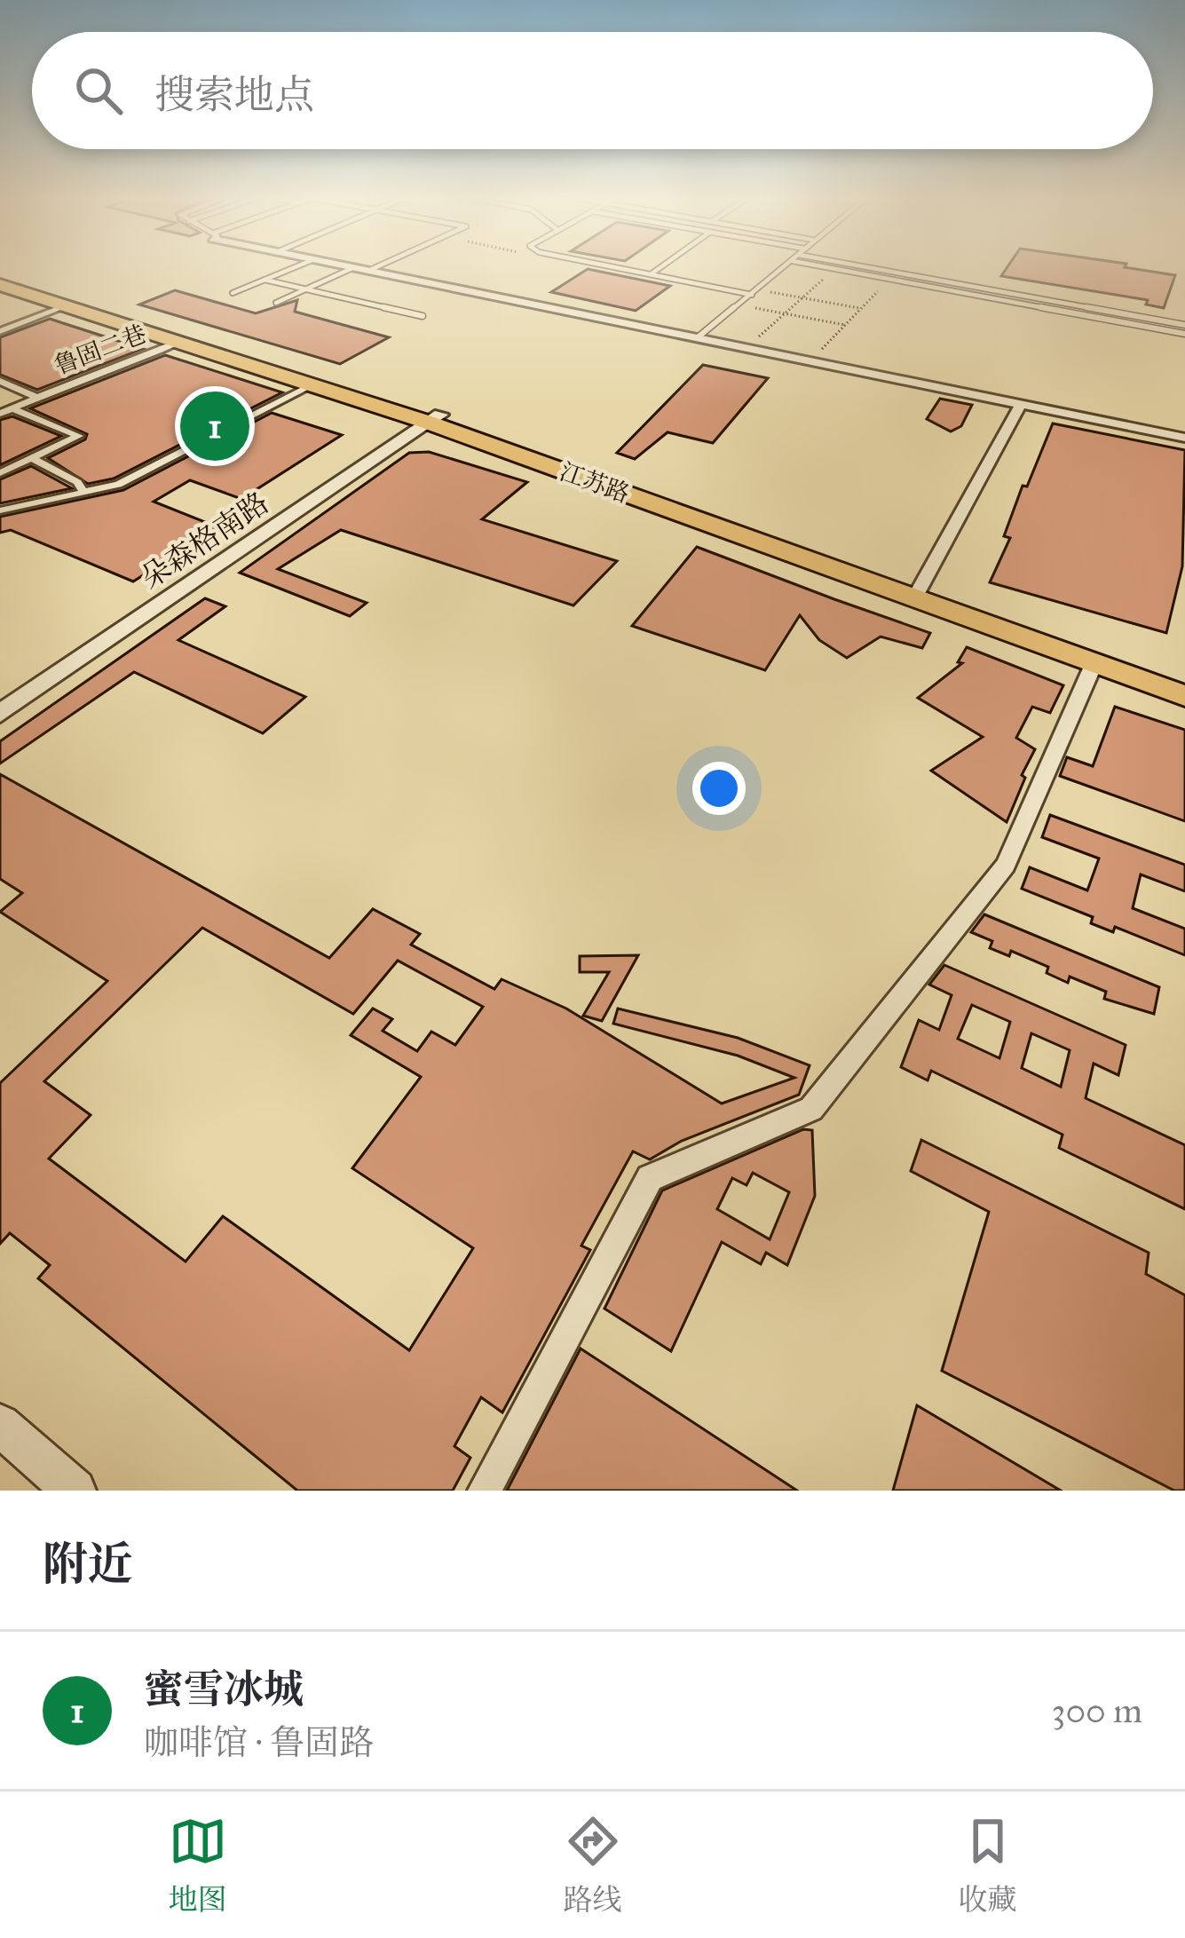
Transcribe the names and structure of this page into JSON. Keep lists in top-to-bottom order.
{
  "streets": {
    "highway": ["江苏路"],
    "street": ["鲁固二巷", "朵森格南路"]
  },
  "crossings": [
    ["鲁固二巷", "江苏路"],
    ["江苏路", "朵森格南路"]
  ],
  "page": {
    "search": "搜索地点",
    "pins": "1",
    "heading": "附近",
    "list": [
      {
        "mark": "1",
        "name": "蜜雪冰城",
        "note": "咖啡馆 · 鲁固路",
        "value": "300 m"
      }
    ],
    "nav": ["地图", "路线", "收藏"]
  }
}
